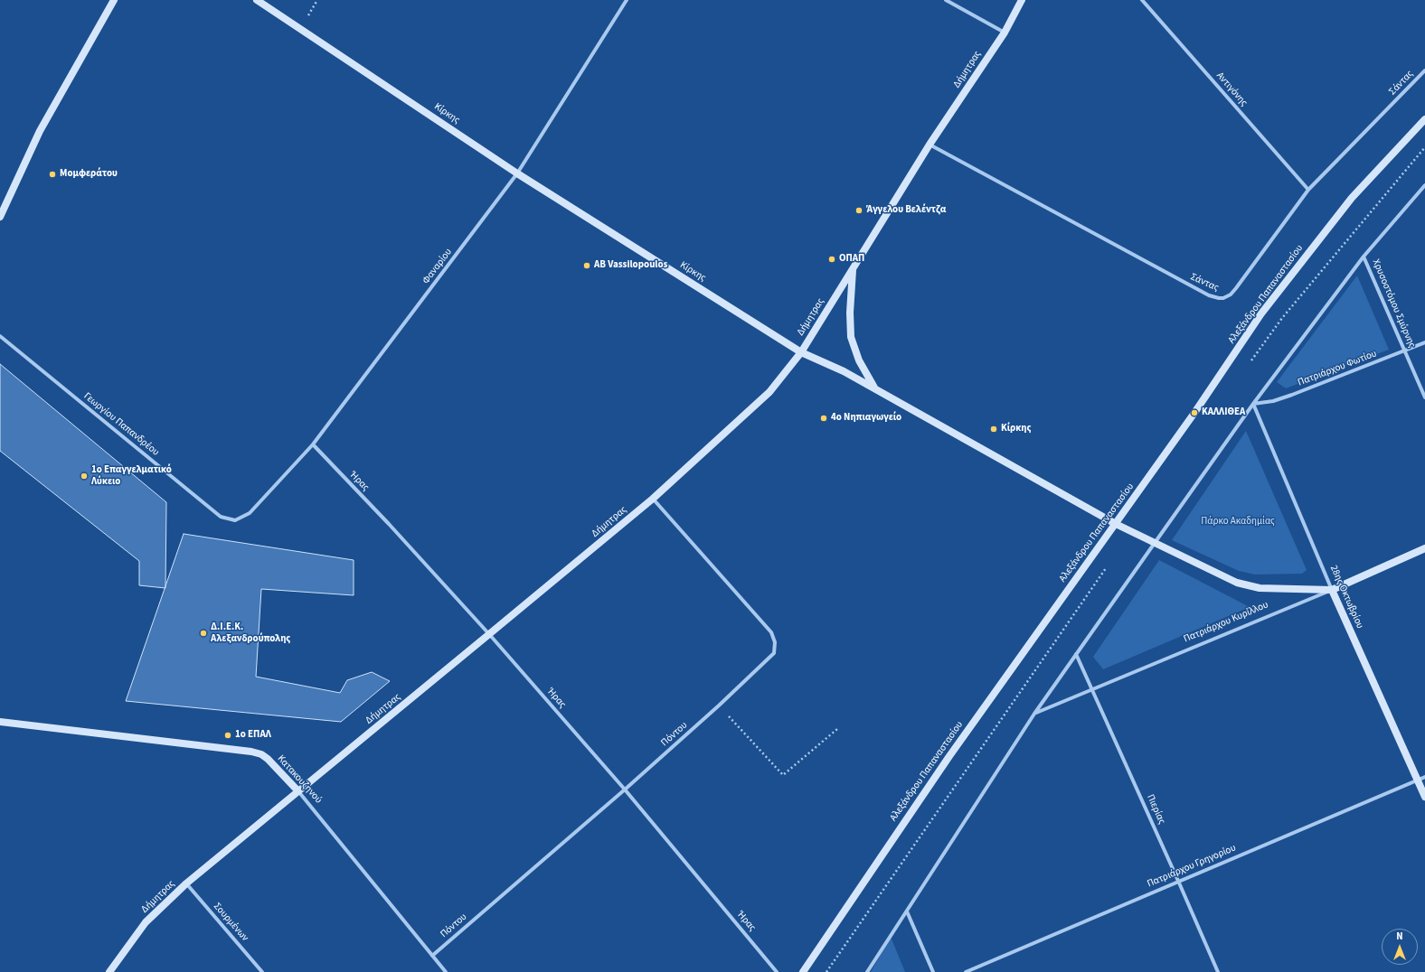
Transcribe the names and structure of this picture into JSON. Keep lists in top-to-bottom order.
{
  "streets": {
    "street": [
      "Δήμητρας",
      "Σάντας",
      "Αντιγόνης",
      "Κίρκης",
      "Φαναρίου",
      "Αλεξάνδρου Παπαναστασίου",
      "Χρυσοστόμου Σμύρνης",
      "Πατριάρχου Φωτίου",
      "Γεωργίου Παπανδρέου",
      "Ήρας",
      "28ης Οκτωβρίου",
      "Πατριάρχου Κυρίλλου",
      "Πόντου",
      "Κατακουζηνού",
      "Πιερίας",
      "Πατριάρχου Γρηγορίου",
      "Σουρμένων"
    ]
  },
  "crossings": [
    ["Δήμητρας", "Σάντας"],
    ["Δήμητρας", "Κίρκης"],
    ["Δήμητρας", "Ήρας"],
    ["Δήμητρας", "Πόντου"],
    ["Δήμητρας", "Κατακουζηνού"],
    ["Δήμητρας", "Σουρμένων"],
    ["Σάντας", "Αντιγόνης"],
    ["Κίρκης", "Φαναρίου"],
    ["Κίρκης", "Αλεξάνδρου Παπαναστασίου"],
    ["Κίρκης", "28ης Οκτωβρίου"],
    ["Κίρκης", "Πατριάρχου Κυρίλλου"],
    ["Φαναρίου", "Γεωργίου Παπανδρέου"],
    ["Φαναρίου", "Ήρας"],
    ["Χρυσοστόμου Σμύρνης", "Πατριάρχου Φωτίου"],
    ["Πατριάρχου Φωτίου", "28ης Οκτωβρίου"],
    ["Ήρας", "Πόντου"],
    ["28ης Οκτωβρίου", "Πατριάρχου Κυρίλλου"],
    ["28ης Οκτωβρίου", "Πατριάρχου Γρηγορίου"],
    ["Πατριάρχου Κυρίλλου", "Πιερίας"],
    ["Πόντου", "Κατακουζηνού"],
    ["Πιερίας", "Πατριάρχου Γρηγορίου"]
  ],
  "parks": ["Πάρκο Ακαδημίας"],
  "places": [
    "Μομφεράτου",
    "Άγγελου Βελέντζα",
    "ΟΠΑΠ",
    "AB Vassilopoulos",
    "ΚΑΛΛΙΘΕΑ",
    "4ο Νηπιαγωγείο",
    "Κίρκης",
    "1ο Επαγγελματικό Λύκειο",
    "Δ.Ι.Ε.Κ. Αλεξανδρούπολης",
    "1ο ΕΠΑΛ"
  ],
  "north": "top"
}
